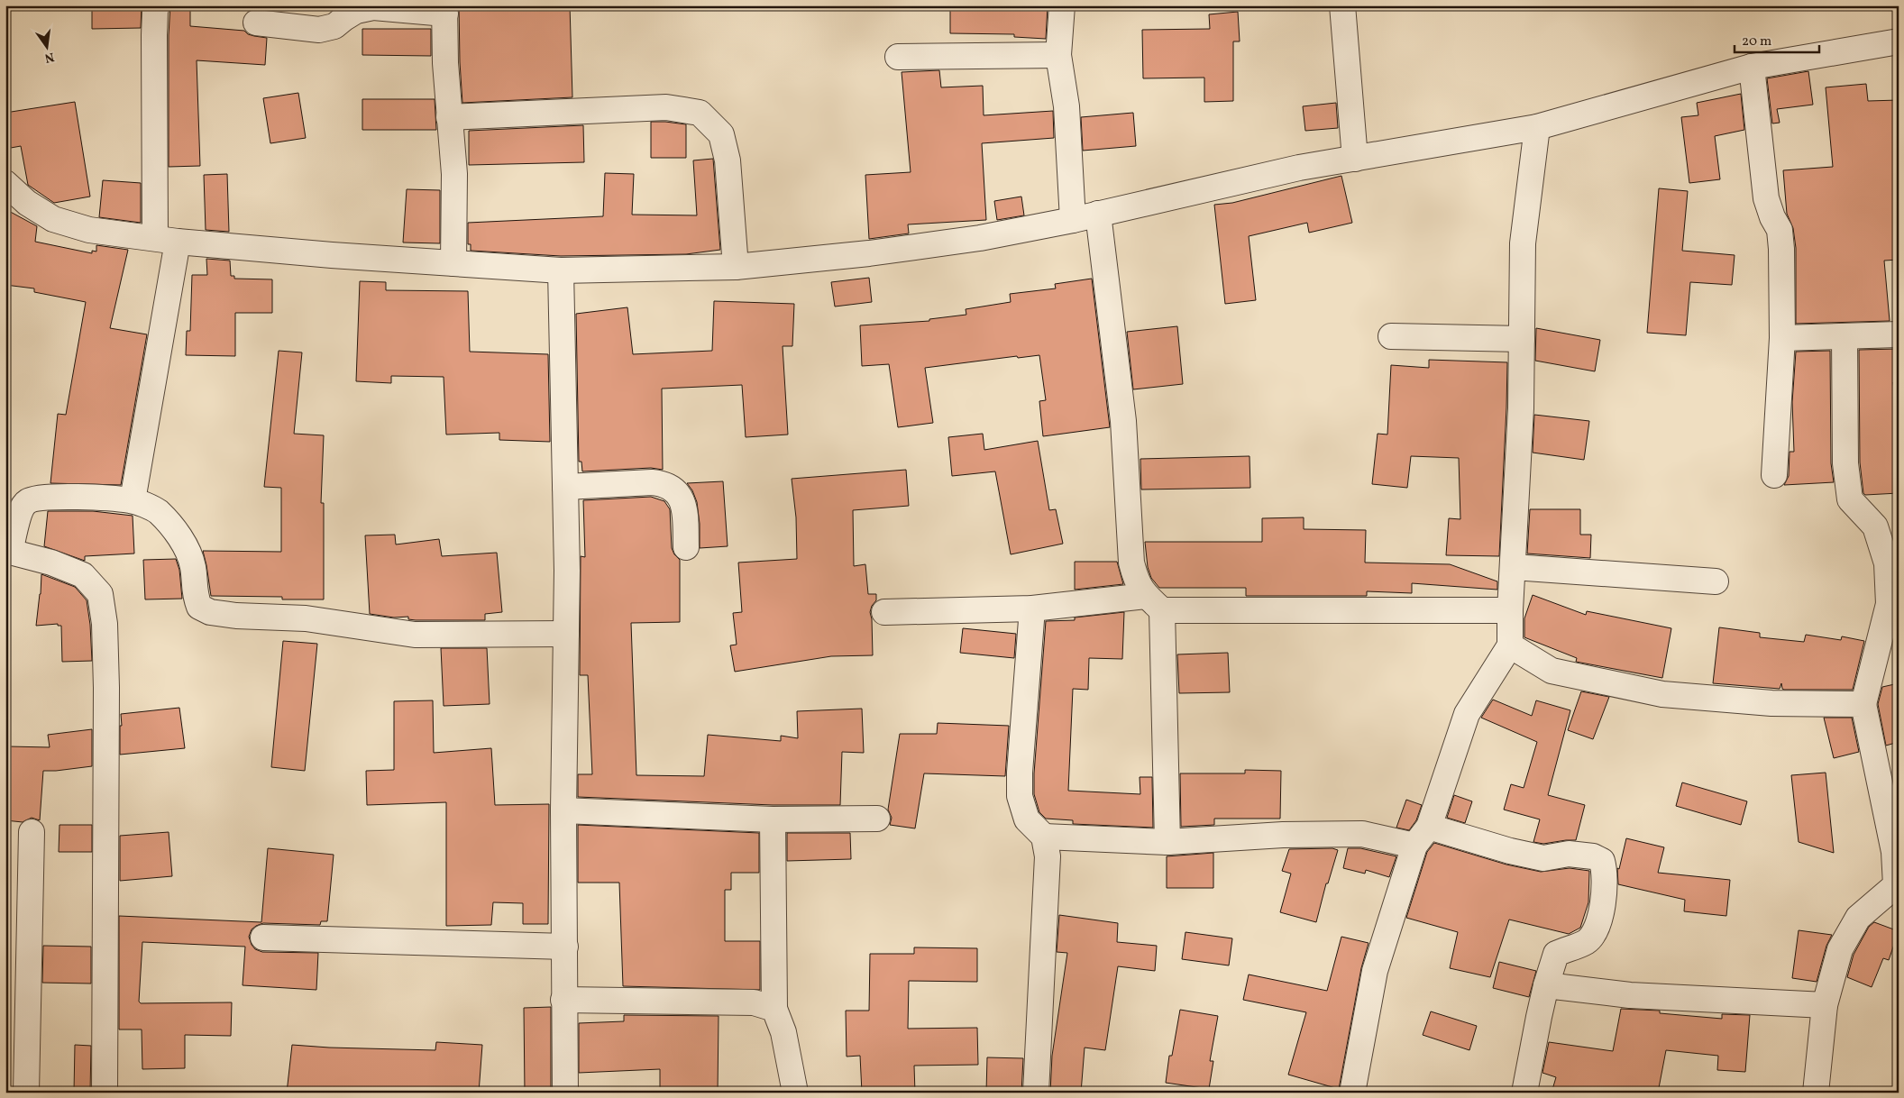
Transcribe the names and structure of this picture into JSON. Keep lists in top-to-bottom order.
{
  "scale_bar": "20 m",
  "north": "bottom"
}
